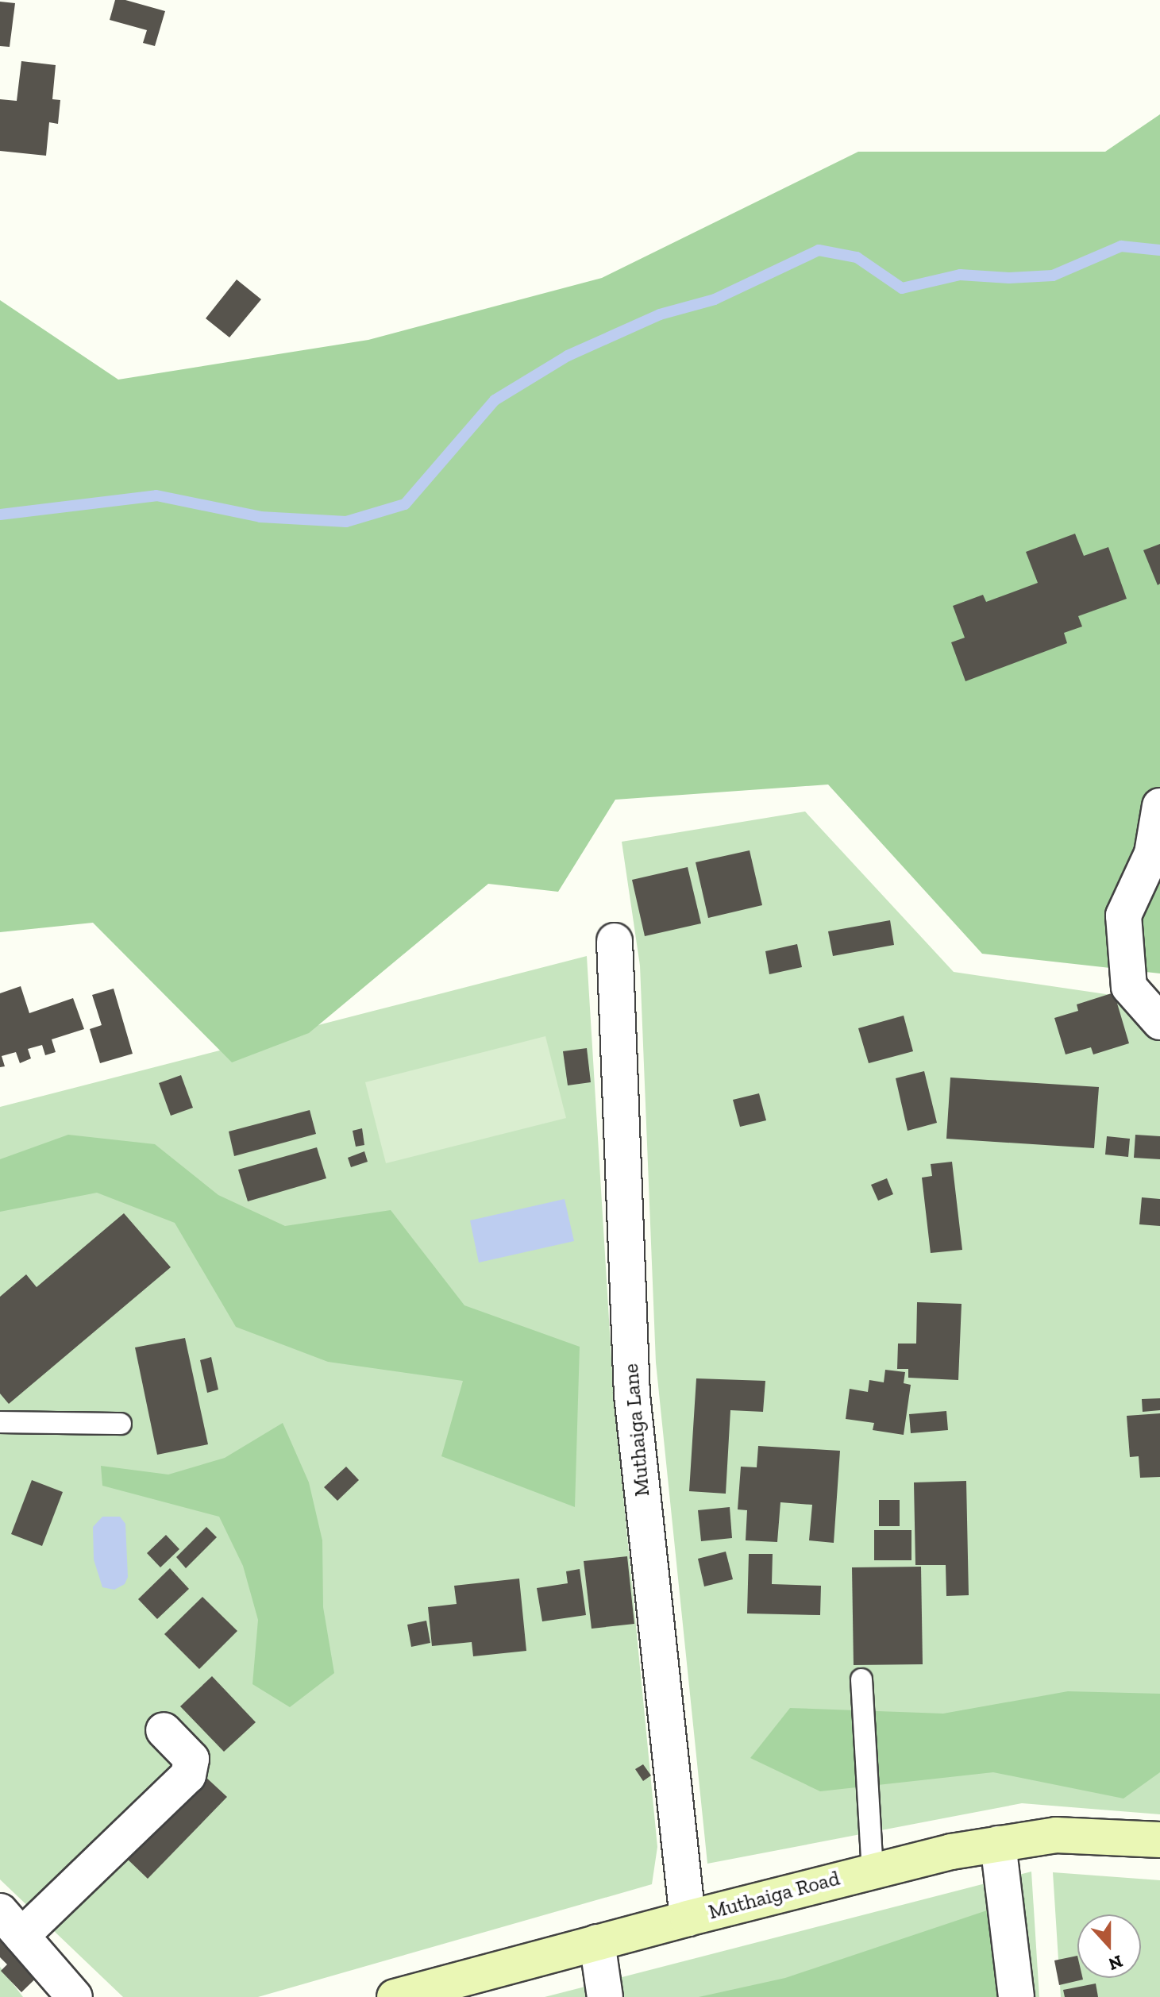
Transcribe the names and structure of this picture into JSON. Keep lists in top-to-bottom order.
{
  "streets": {
    "main road": ["Muthaiga Road"],
    "street": ["Muthaiga Lane"]
  },
  "crossings": [
    ["Muthaiga Lane", "Muthaiga Road"]
  ],
  "north": "bottom"
}
